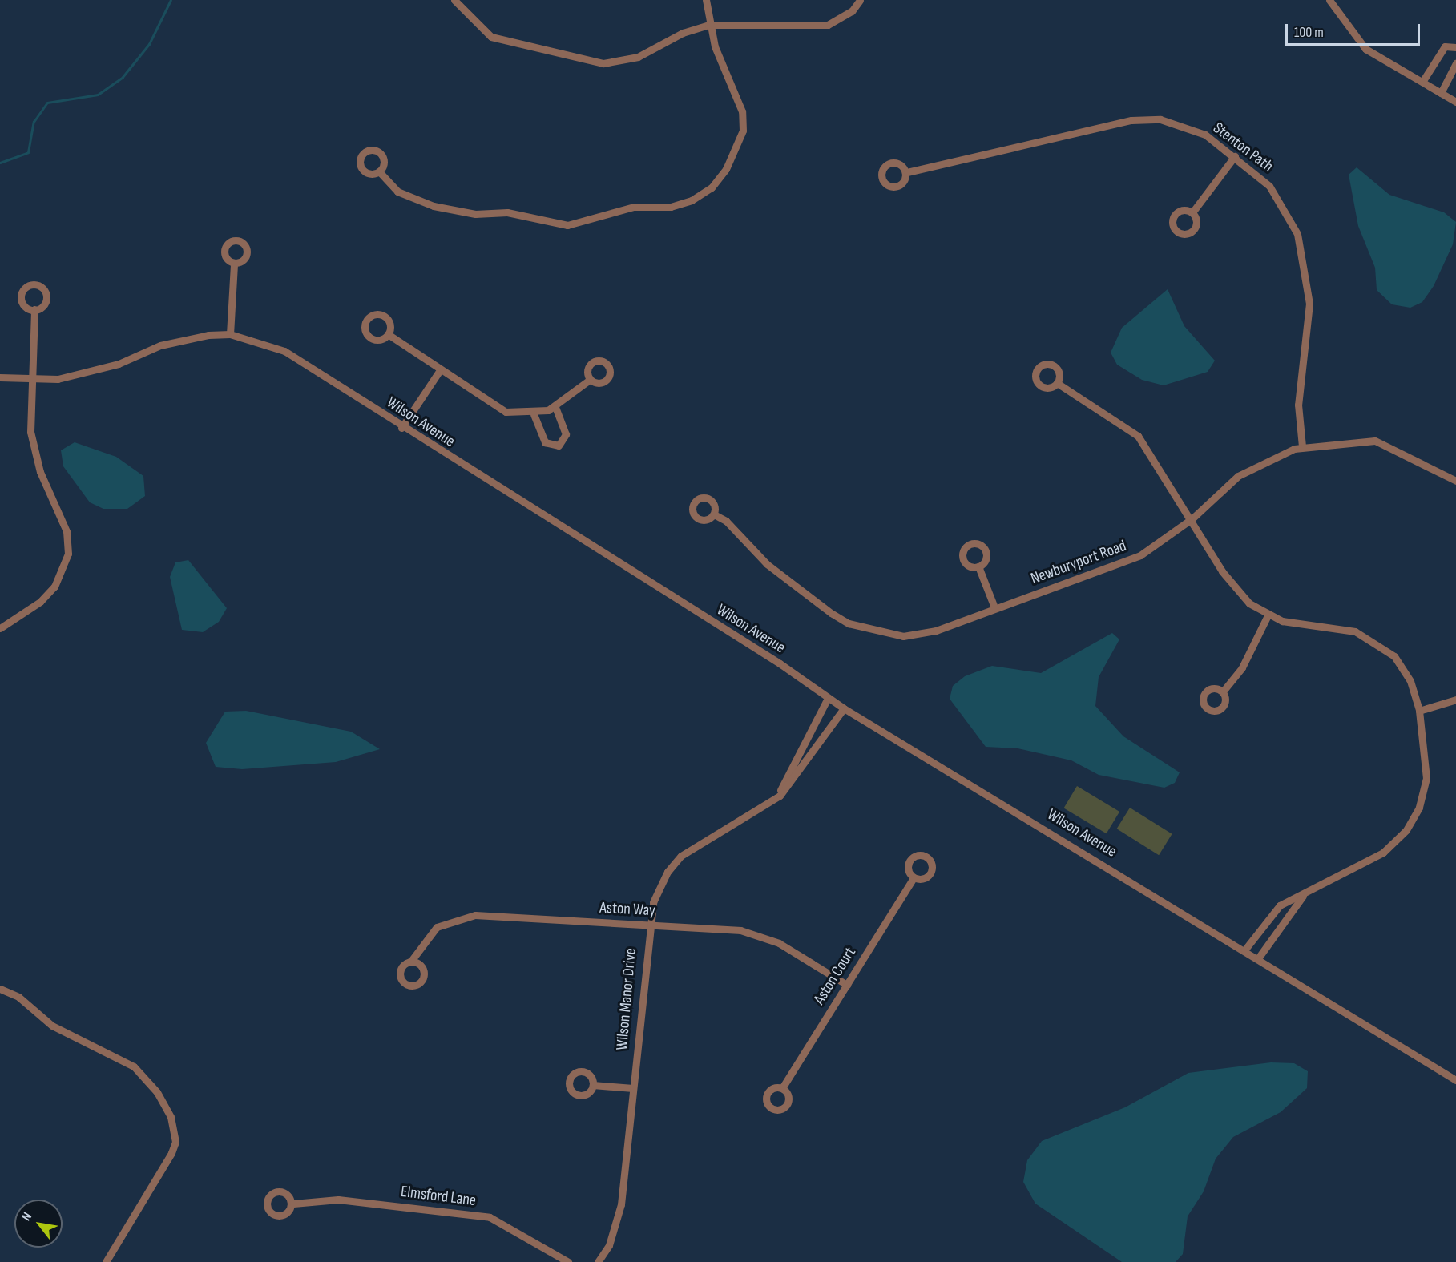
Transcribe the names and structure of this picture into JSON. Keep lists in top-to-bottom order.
{
  "streets": {
    "street": [
      "Stenton Path",
      "Wilson Avenue",
      "Newburyport Road",
      "Aston Way",
      "Aston Court",
      "Wilson Manor Drive",
      "Elmsford Lane"
    ]
  },
  "crossings": [
    ["Stenton Path", "Newburyport Road"],
    ["Wilson Avenue", "Wilson Manor Drive"],
    ["Aston Way", "Aston Court"],
    ["Aston Way", "Wilson Manor Drive"]
  ],
  "scale_bar": "100 m",
  "north": "top left"
}
